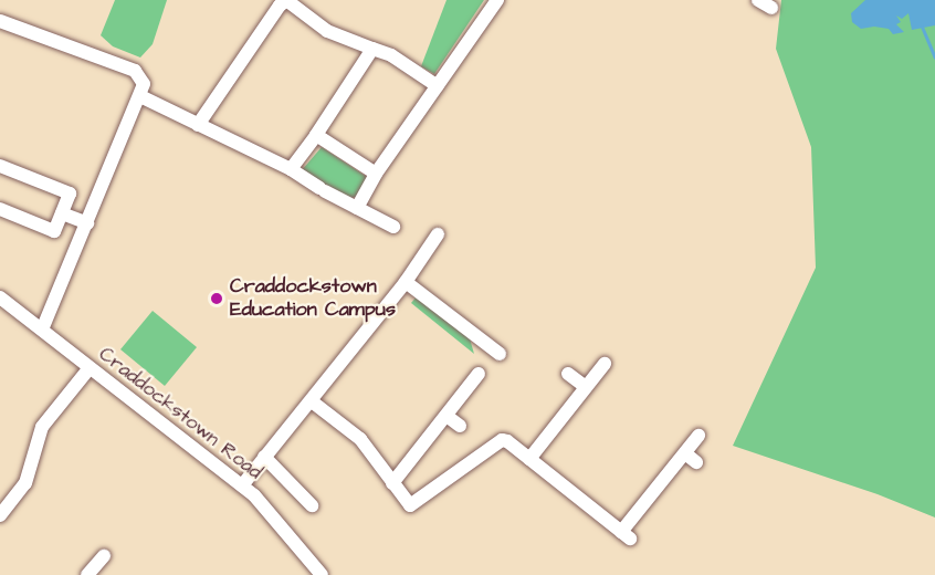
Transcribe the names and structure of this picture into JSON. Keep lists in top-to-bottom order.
{
  "streets": {
    "street": ["Craddockstown Road"]
  },
  "places": ["Craddockstown Education Campus"]
}
